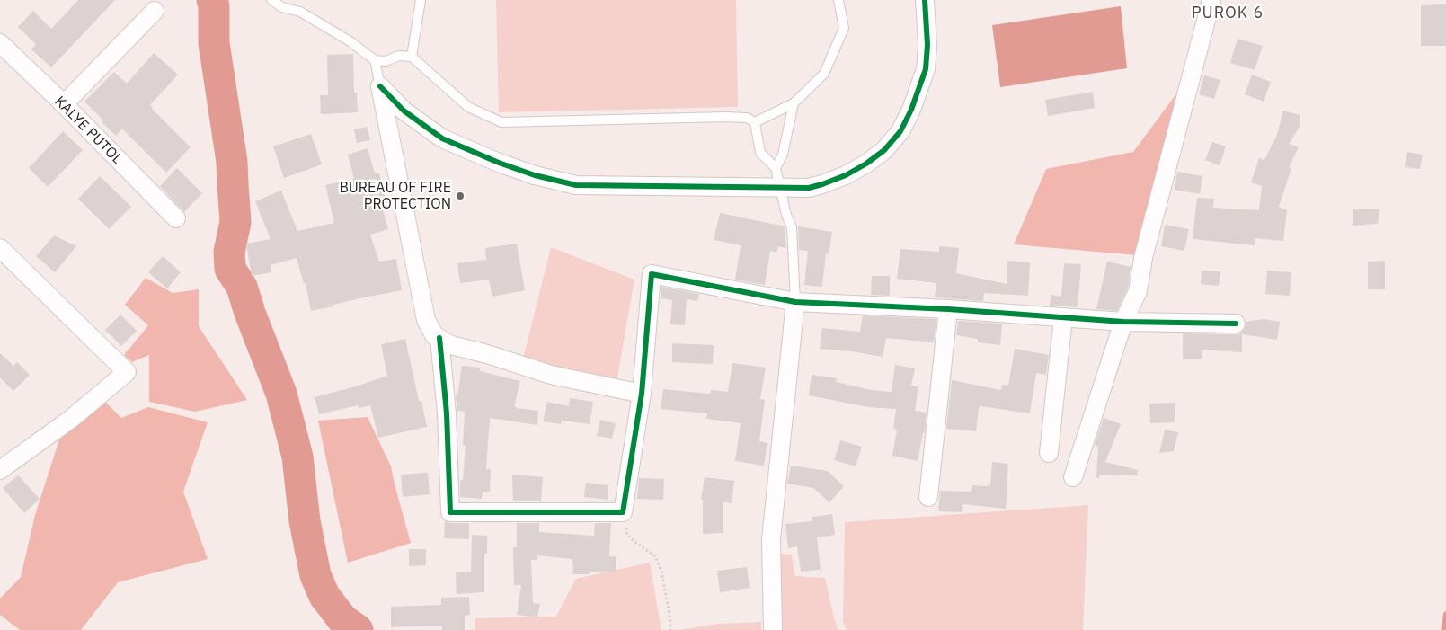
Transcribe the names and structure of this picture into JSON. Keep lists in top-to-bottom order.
{
  "streets": {
    "street": ["KALYE PUTOL"]
  },
  "districts": ["PUROK 6"],
  "places": ["BUREAU OF FIRE PROTECTION"]
}
